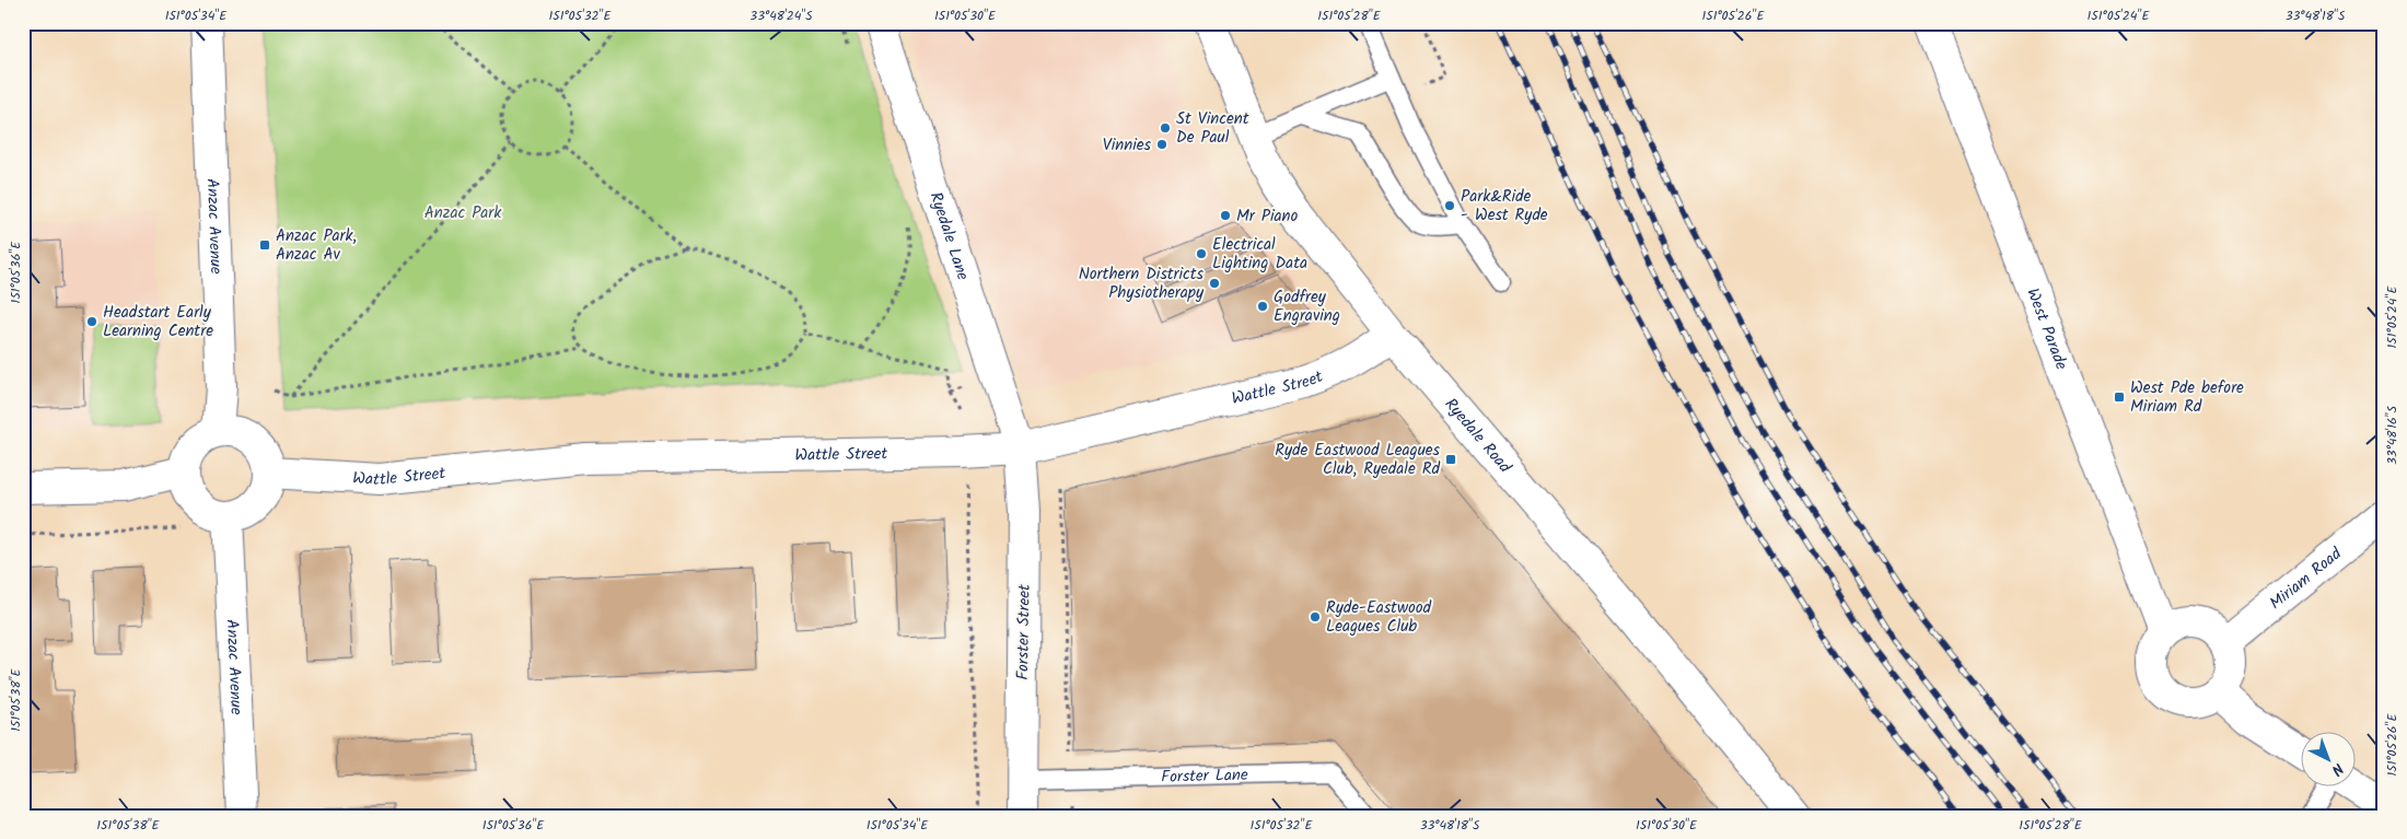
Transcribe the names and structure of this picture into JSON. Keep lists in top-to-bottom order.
{
  "streets": {
    "street": [
      "Anzac Avenue",
      "Ryedale Lane",
      "West Parade",
      "Wattle Street",
      "Ryedale Road",
      "Miriam Road",
      "Forster Street"
    ],
    "lane": ["Forster Lane"]
  },
  "crossings": [
    ["Anzac Avenue", "Wattle Street"],
    ["Ryedale Lane", "Wattle Street"],
    ["Ryedale Lane", "Forster Street"],
    ["West Parade", "Miriam Road"],
    ["Wattle Street", "Ryedale Road"],
    ["Wattle Street", "Forster Street"],
    ["Forster Street", "Forster Lane"]
  ],
  "parks": ["Anzac Park"],
  "places": {
    "other": [
      "St Vincent De Paul",
      "Vinnies",
      "Park&Ride - West Ryde",
      "Mr Piano",
      "Electrical Lighting Data",
      "Northern Districts Physiotherapy",
      "Godfrey Engraving",
      "Headstart Early Learning Centre",
      "Ryde-Eastwood Leagues Club"
    ],
    "transit": ["Anzac Park, Anzac Av", "West Pde before Miriam Rd", "Ryde Eastwood Leagues Club, Ryedale Rd"]
  },
  "north": "bottom right",
  "coordinates": [
    "151°05'34\"E",
    "151°05'32\"E",
    "33°48'24\"S",
    "151°05'30\"E",
    "151°05'28\"E",
    "151°05'26\"E",
    "151°05'24\"E",
    "33°48'18\"S",
    "151°05'36\"E",
    "33°48'16\"S",
    "151°05'38\"E"
  ]
}
